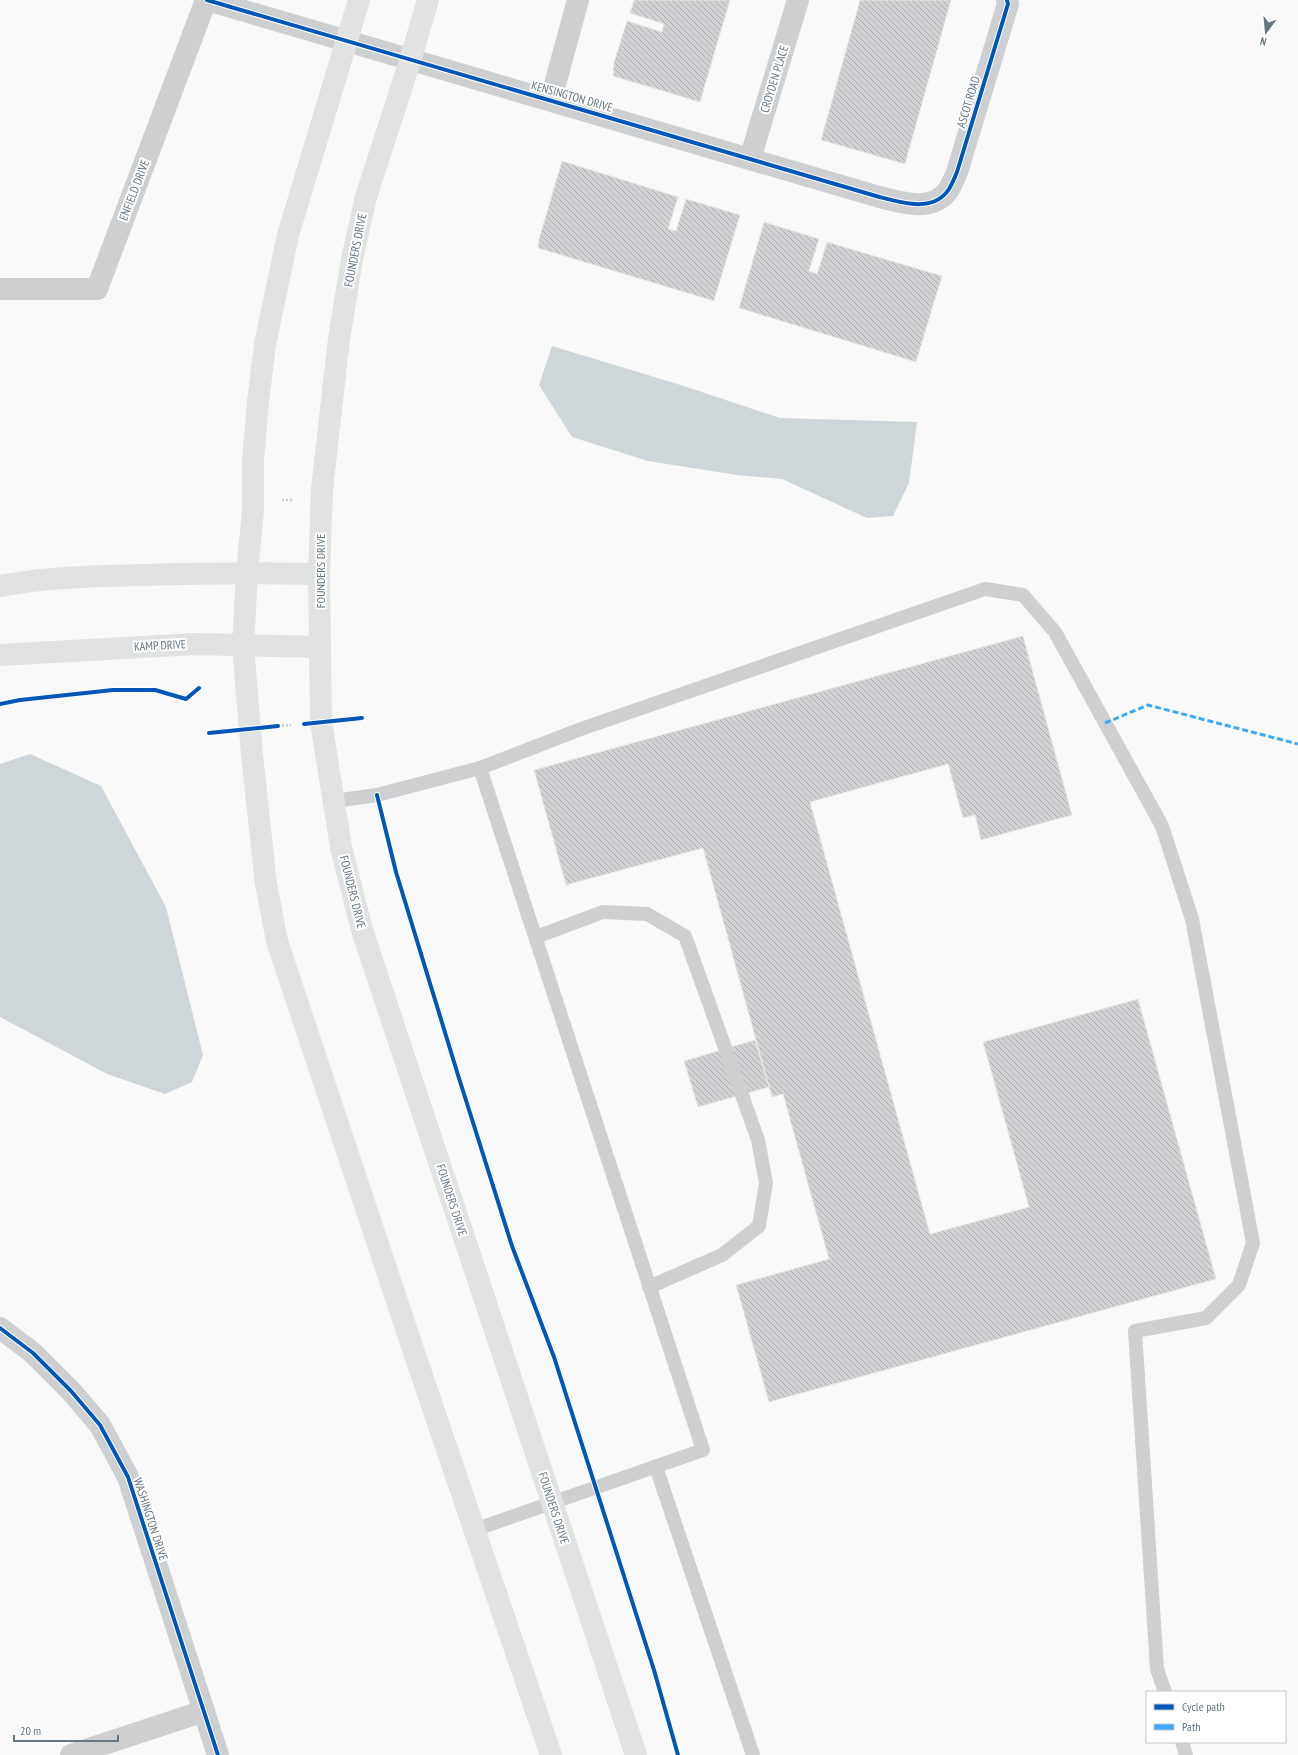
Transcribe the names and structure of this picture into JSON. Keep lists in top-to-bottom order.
{
  "streets": {
    "main road": ["FOUNDERS DRIVE", "KAMP DRIVE"],
    "street": [
      "CROYDEN PLACE",
      "KENSINGTON DRIVE",
      "ASCOT ROAD",
      "ENFIELD DRIVE",
      "WASHINGTON DRIVE"
    ]
  },
  "crossings": [
    ["CROYDEN PLACE", "KENSINGTON DRIVE"],
    ["KENSINGTON DRIVE", "ASCOT ROAD"],
    ["KENSINGTON DRIVE", "ENFIELD DRIVE"],
    ["KENSINGTON DRIVE", "FOUNDERS DRIVE"],
    ["FOUNDERS DRIVE", "KAMP DRIVE"]
  ],
  "legend": ["Cycle path", "Path"],
  "scale_bar": "20 m",
  "north": "bottom"
}
